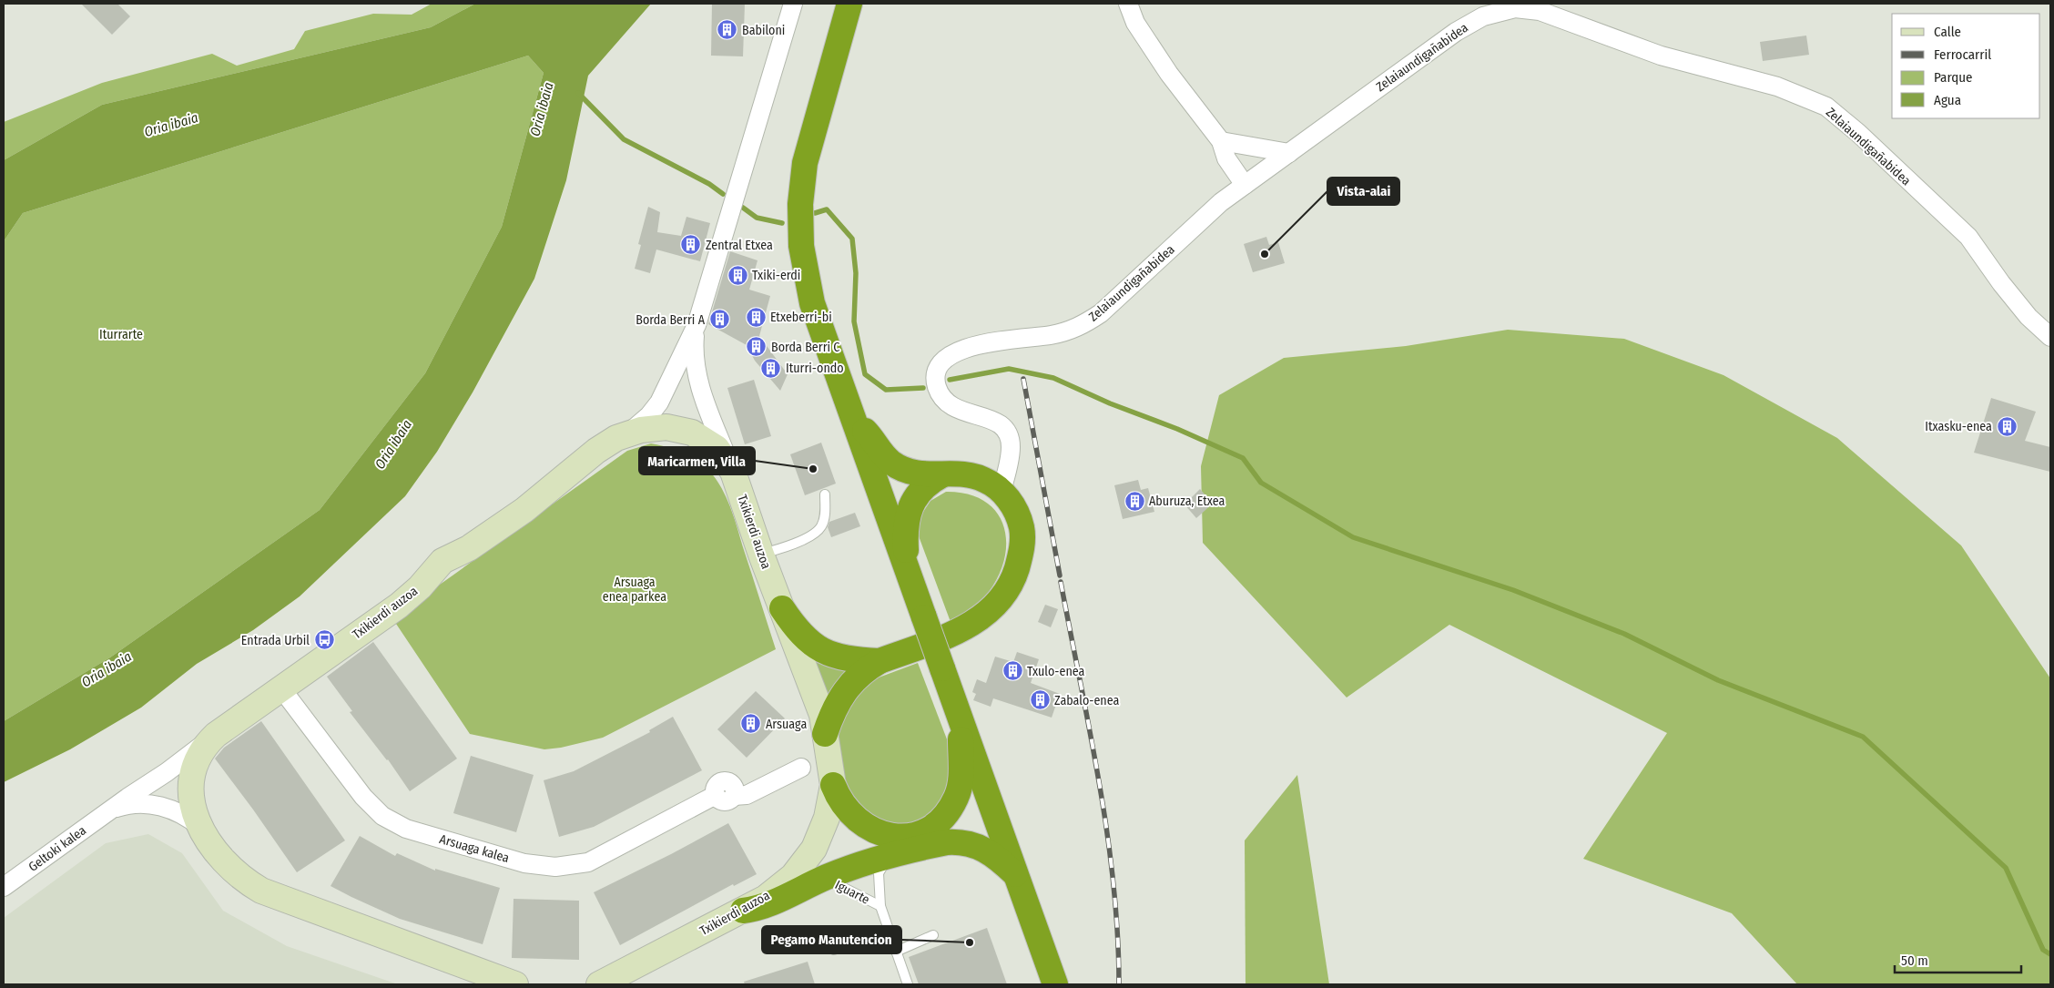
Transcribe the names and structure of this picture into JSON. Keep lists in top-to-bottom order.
{
  "streets": {
    "street": [
      "Zelaiaundigañabidea",
      "Txikierdi auzoa",
      "Geltoki kalea",
      "Arsuaga kalea"
    ],
    "lane": ["Iguarte"]
  },
  "crossings": [
    ["Txikierdi auzoa", "Geltoki kalea"],
    ["Txikierdi auzoa", "Arsuaga kalea"]
  ],
  "water": ["Oria ibaia"],
  "parks": ["Iturrarte", "Arsuaga enea parkea"],
  "places": {
    "building": [
      "Babiloni",
      "Zentral Etxea",
      "Txiki-erdi",
      "Etxeberri-bi",
      "Borda Berri A",
      "Borda Berri C",
      "Iturri-ondo",
      "Itxasku-enea",
      "Aburuza, Etxea",
      "Txulo-enea",
      "Zabalo-enea",
      "Arsuaga"
    ],
    "other": ["Vista-alai", "Maricarmen, Villa", "Pegamo Manutencion"],
    "bus stop": ["Entrada Urbil"]
  },
  "legend": [
    "Calle",
    "Ferrocarril",
    "Parque",
    "Agua"
  ],
  "scale_bar": "50 m"
}
